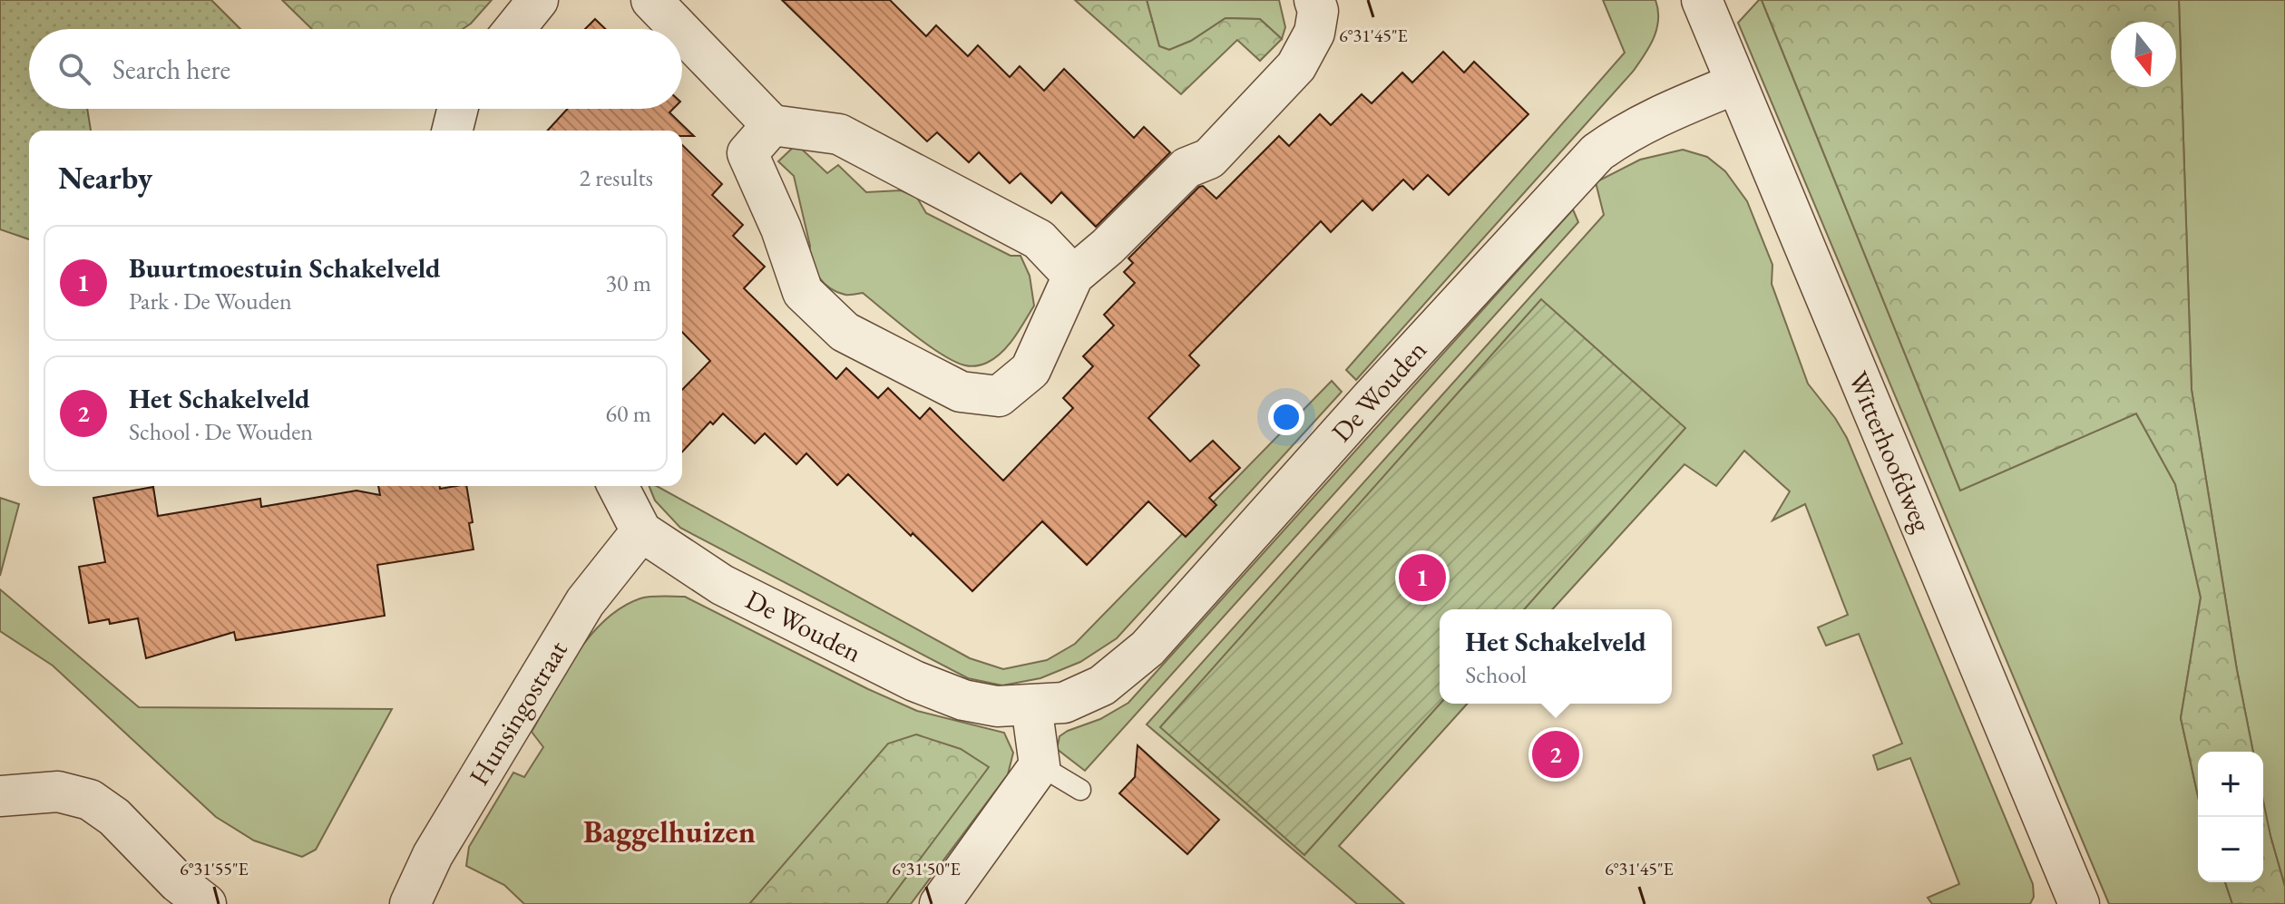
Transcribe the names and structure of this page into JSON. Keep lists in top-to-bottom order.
{
  "streets": {
    "street": ["De Wouden", "Witterhoofdweg", "Hunsingostraat"]
  },
  "crossings": [
    ["De Wouden", "Witterhoofdweg"],
    ["De Wouden", "Hunsingostraat"]
  ],
  "districts": ["Baggelhuizen"],
  "north": "bottom",
  "page": {
    "search": "Search here",
    "heading": ["Nearby", "2 results"],
    "list": [
      {
        "mark": "1",
        "name": "Buurtmoestuin Schakelveld",
        "note": "Park · De Wouden",
        "value": "30 m"
      },
      {
        "mark": "2",
        "name": "Het Schakelveld",
        "note": "School · De Wouden",
        "value": "60 m"
      }
    ],
    "pins": ["1", "2"],
    "popup": ["Het Schakelveld", "School"],
    "map_buttons": ["+", "−"]
  },
  "coordinates": ["6°31'45\"E", "6°31'55\"E", "6°31'50\"E"]
}
